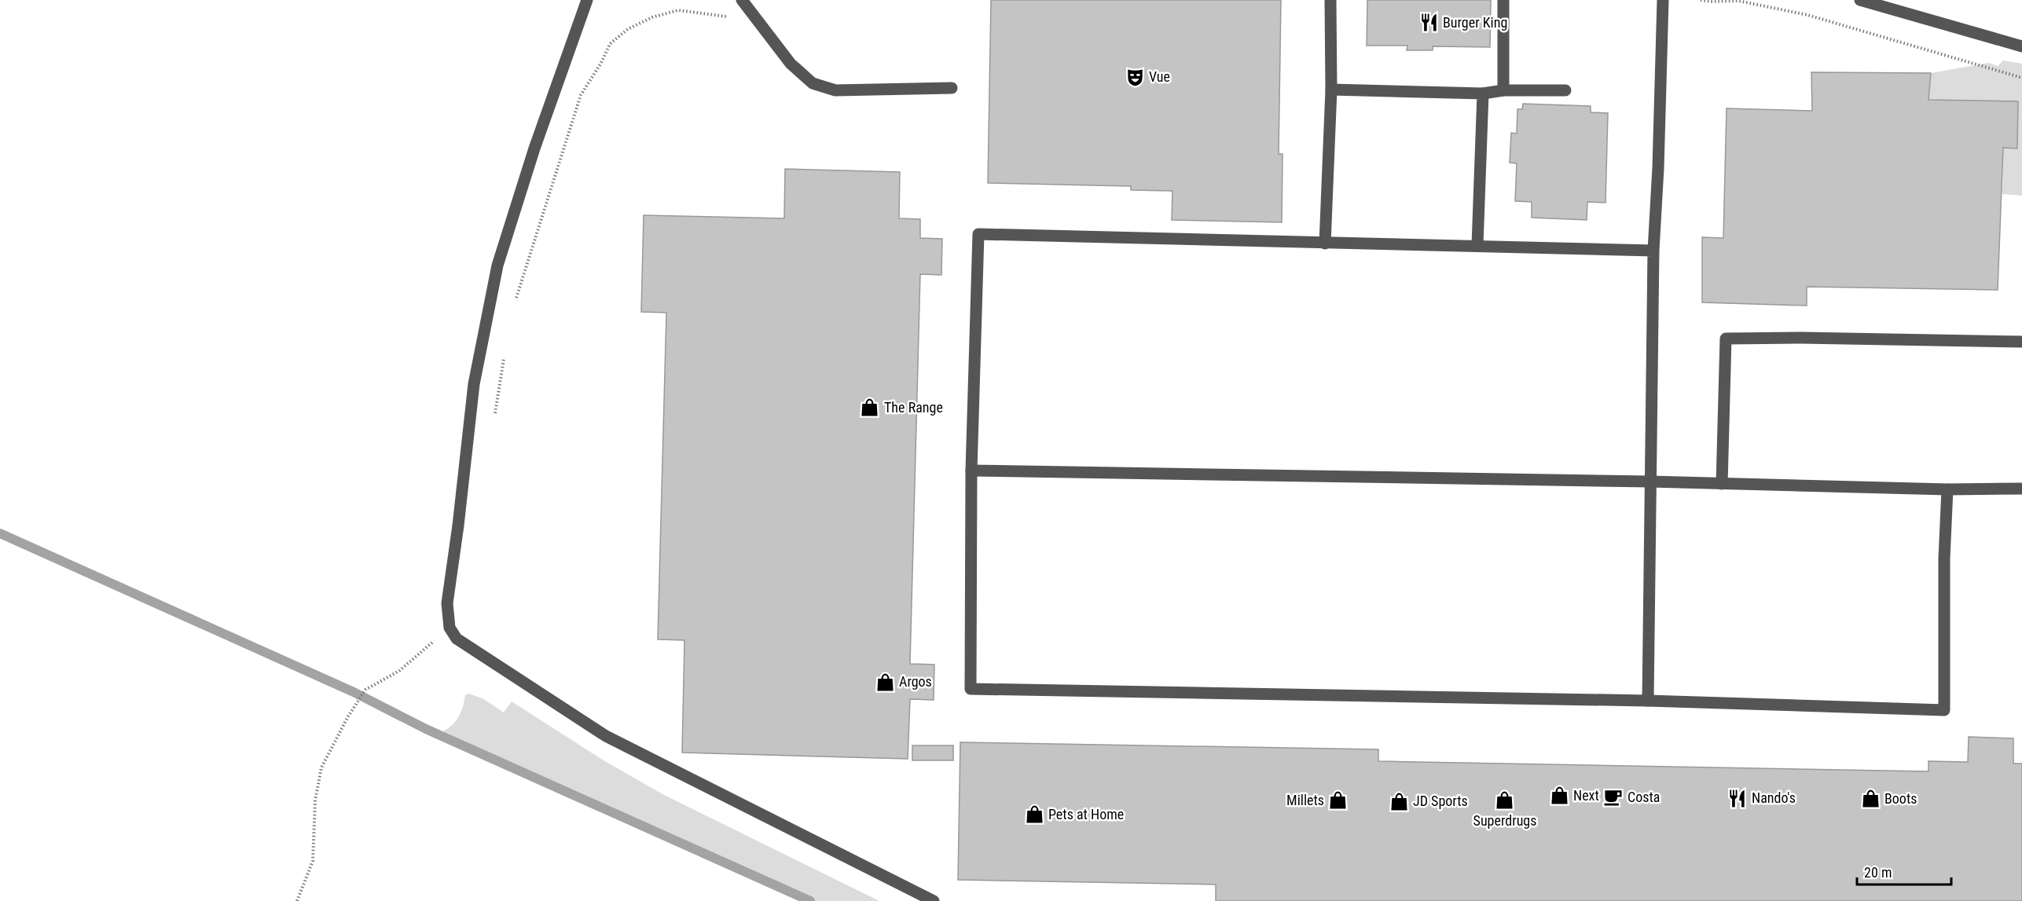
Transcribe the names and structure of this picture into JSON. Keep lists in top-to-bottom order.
{
  "places": {
    "restaurant": ["Burger King", "Nando's"],
    "theatre": ["Vue"],
    "shop": [
      "The Range",
      "Argos",
      "Next",
      "Boots",
      "Millets",
      "Superdrugs",
      "JD Sports",
      "Pets at Home"
    ],
    "cafe": ["Costa"]
  },
  "scale_bar": "20 m"
}
